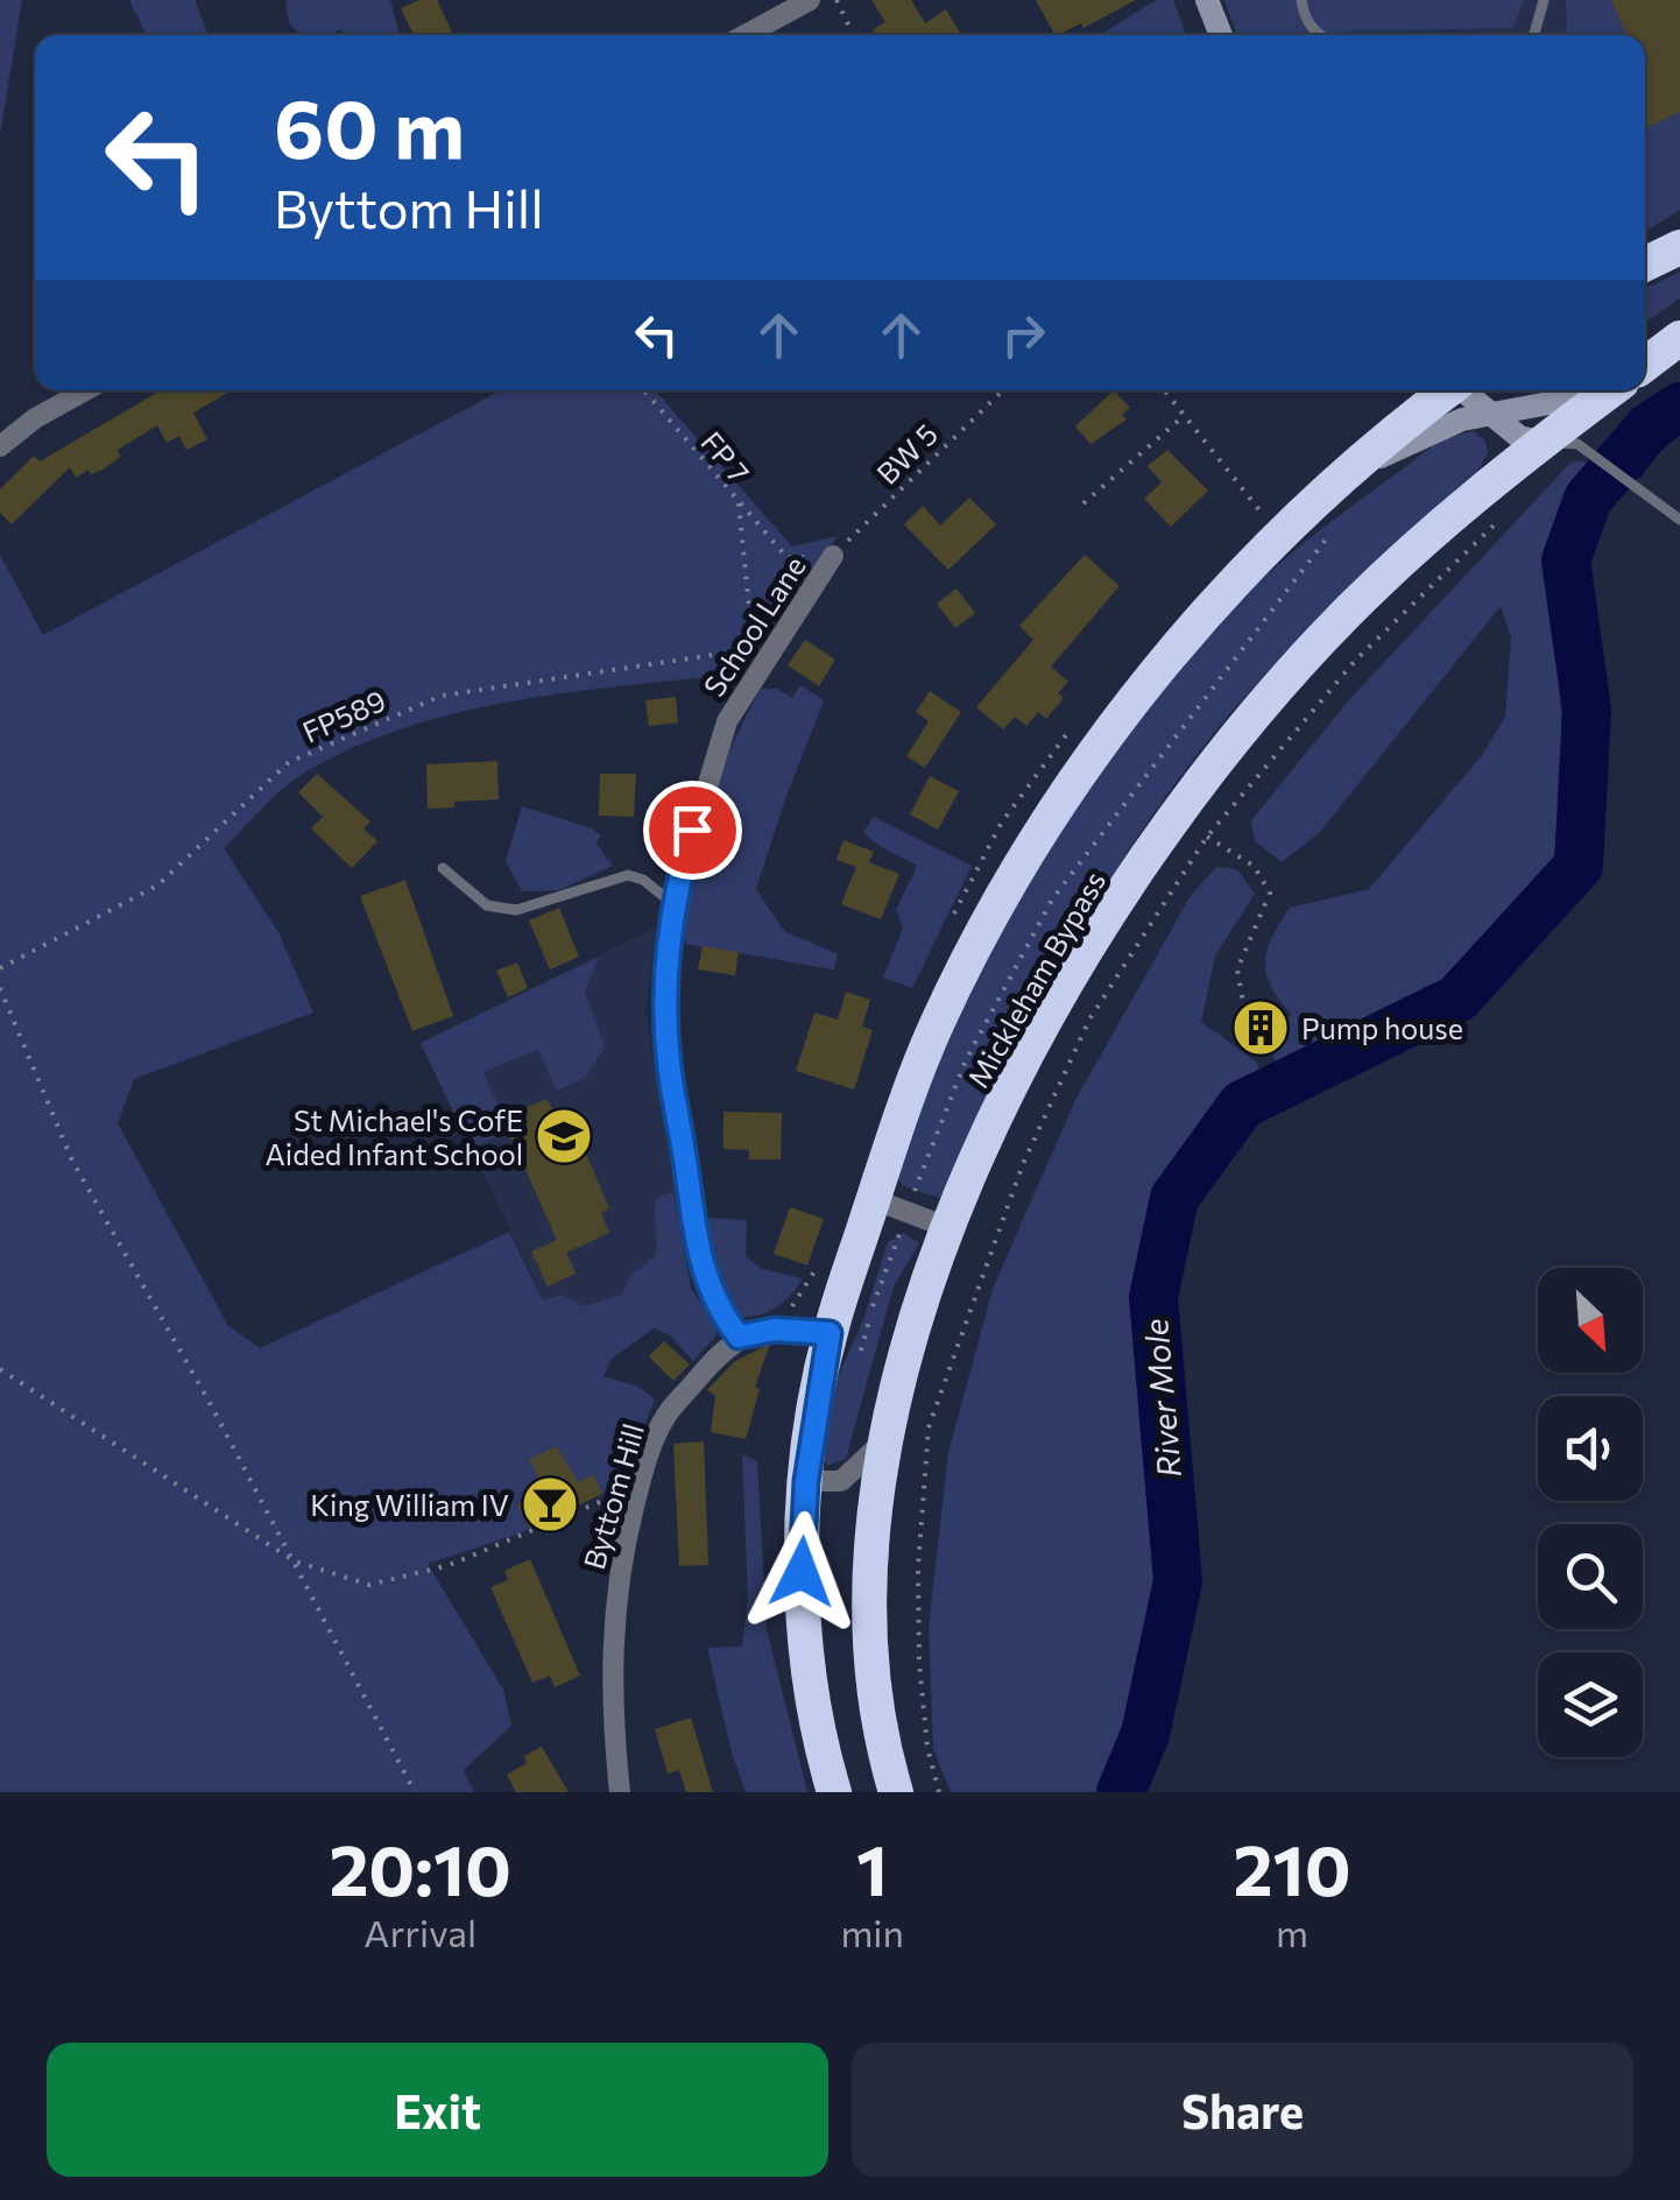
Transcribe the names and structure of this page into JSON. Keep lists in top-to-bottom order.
{
  "streets": {
    "highway": ["Mickleham Bypass"],
    "street": ["School Lane", "Byttom Hill"],
    "path": ["BW 5", "FP 7", "FP589"]
  },
  "crossings": [
    ["BW 5", "FP 7"],
    ["BW 5", "School Lane"],
    ["FP 7", "School Lane"],
    ["FP 7", "FP589"],
    ["School Lane", "Byttom Hill"]
  ],
  "water": ["River Mole"],
  "places": {
    "building": ["Pump house"],
    "school or university": ["St Michael's CofE Aided Infant School"],
    "bar": ["King William IV"]
  },
  "north": "bottom right",
  "page": {
    "turn": ["60 m", "Byttom Hill"],
    "eta": [
      "20:10",
      "Arrival",
      "1",
      "min",
      "210",
      "m"
    ],
    "buttons": ["Exit", "Share"]
  }
}
